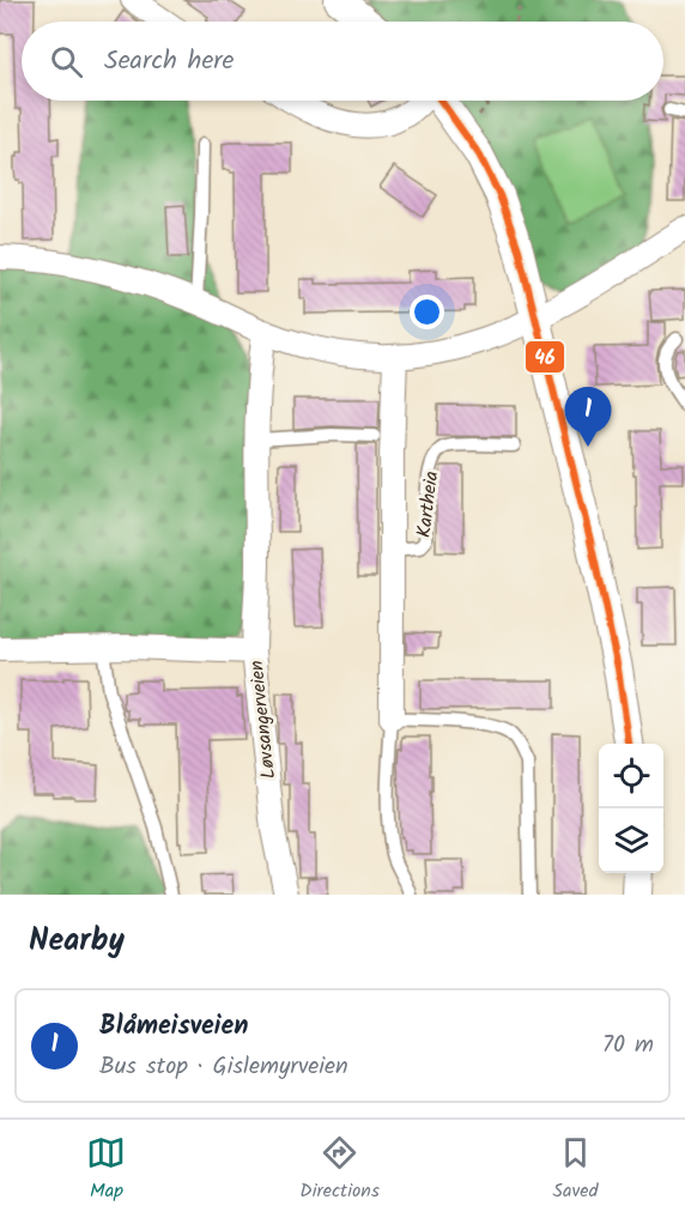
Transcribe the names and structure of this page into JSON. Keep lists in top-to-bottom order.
{
  "streets": {
    "street": ["Kartheia", "Løvsangerveien"]
  },
  "lines": ["transit line 46"],
  "page": {
    "search": "Search here",
    "pins": "1",
    "heading": "Nearby",
    "list": [
      {
        "mark": "1",
        "name": "Blåmeisveien",
        "note": "Bus stop · Gislemyrveien",
        "value": "70 m"
      }
    ],
    "nav": ["Map", "Directions", "Saved"]
  }
}
